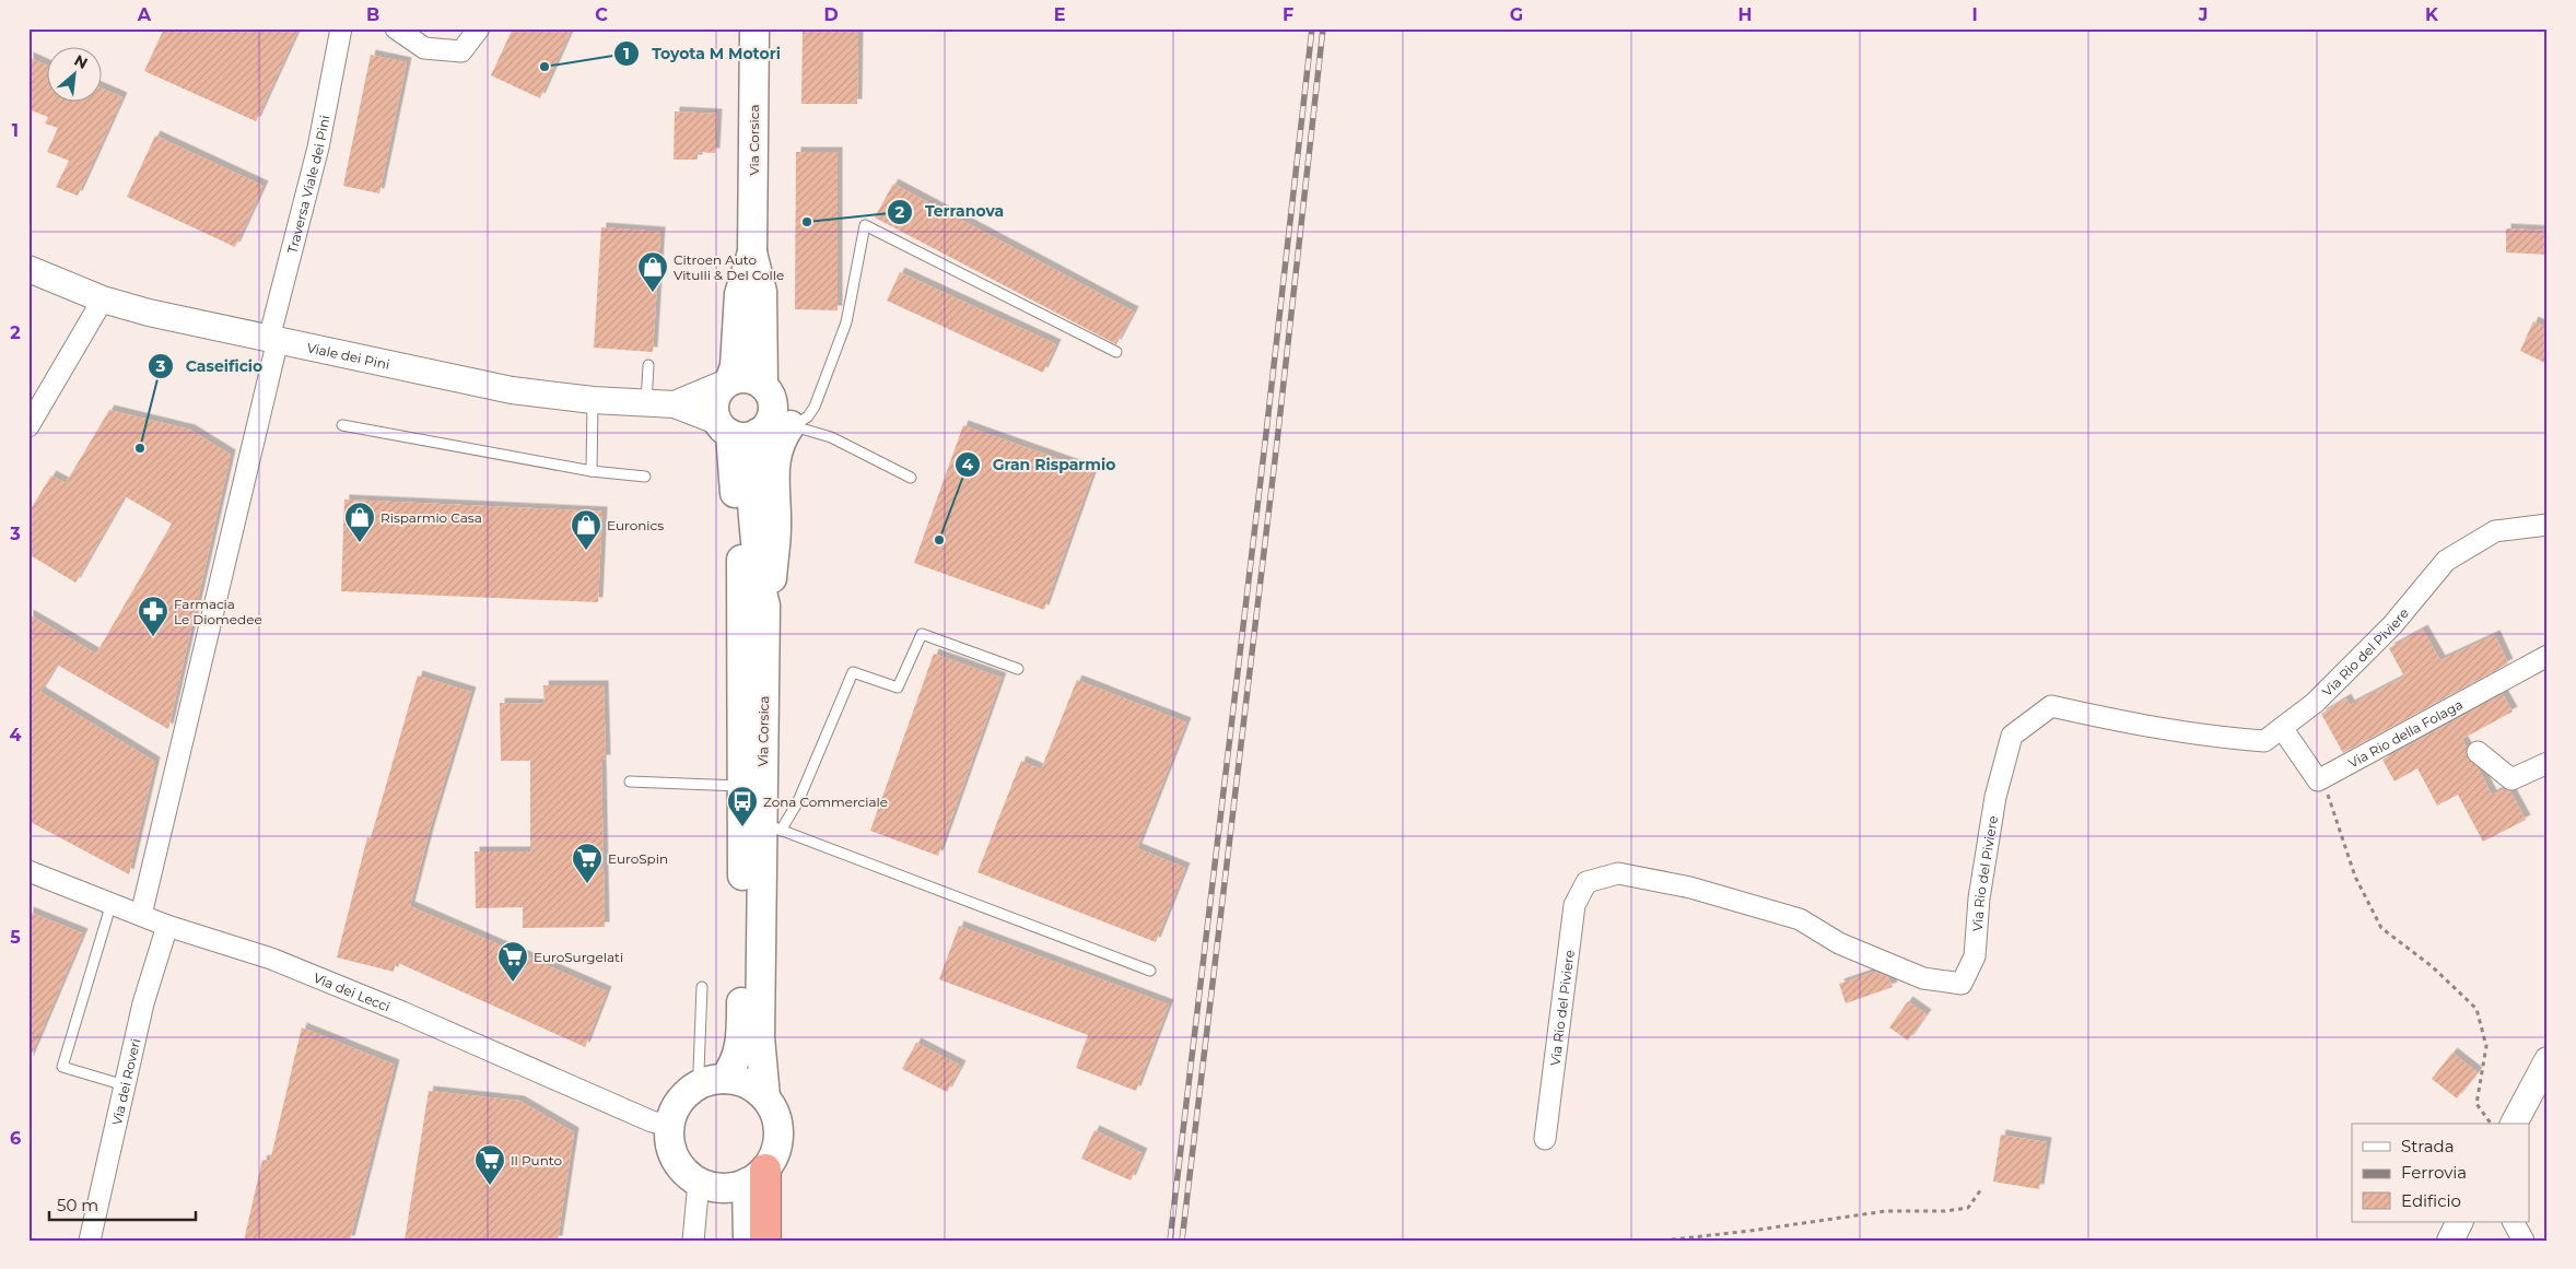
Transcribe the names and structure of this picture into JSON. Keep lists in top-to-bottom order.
{
  "streets": {
    "main road": ["Via Corsica"],
    "street": [
      "Traversa Viale dei Pini",
      "Viale dei Pini",
      "Via Rio del Piviere",
      "Via Rio della Folaga",
      "Via dei Lecci",
      "Via dei Roveri"
    ]
  },
  "crossings": [
    ["Via Corsica", "Viale dei Pini"],
    ["Via Corsica", "Via dei Lecci"],
    ["Traversa Viale dei Pini", "Viale dei Pini"],
    ["Traversa Viale dei Pini", "Via dei Lecci"],
    ["Via dei Lecci", "Via dei Roveri"]
  ],
  "places": {
    "other": [
      "Toyota M Motori",
      "Terranova",
      "Caseificio",
      "Gran Risparmio"
    ],
    "shop": ["Citroen Auto Vitulli & Del Colle", "Risparmio Casa", "Euronics"],
    "pharmacy": ["Farmacia Le Diomedee"],
    "bus stop": ["Zona Commerciale"],
    "supermarket": ["EuroSpin", "EuroSurgelati", "Il Punto"]
  },
  "legend": ["Strada", "Ferrovia", "Edificio"],
  "scale_bar": "50 m",
  "north": "top right",
  "grid": {
    "columns": [
      "A",
      "B",
      "C",
      "D",
      "E",
      "F",
      "G",
      "H",
      "I",
      "J",
      "K"
    ],
    "rows": [
      "1",
      "2",
      "3",
      "4",
      "5",
      "6"
    ]
  }
}
